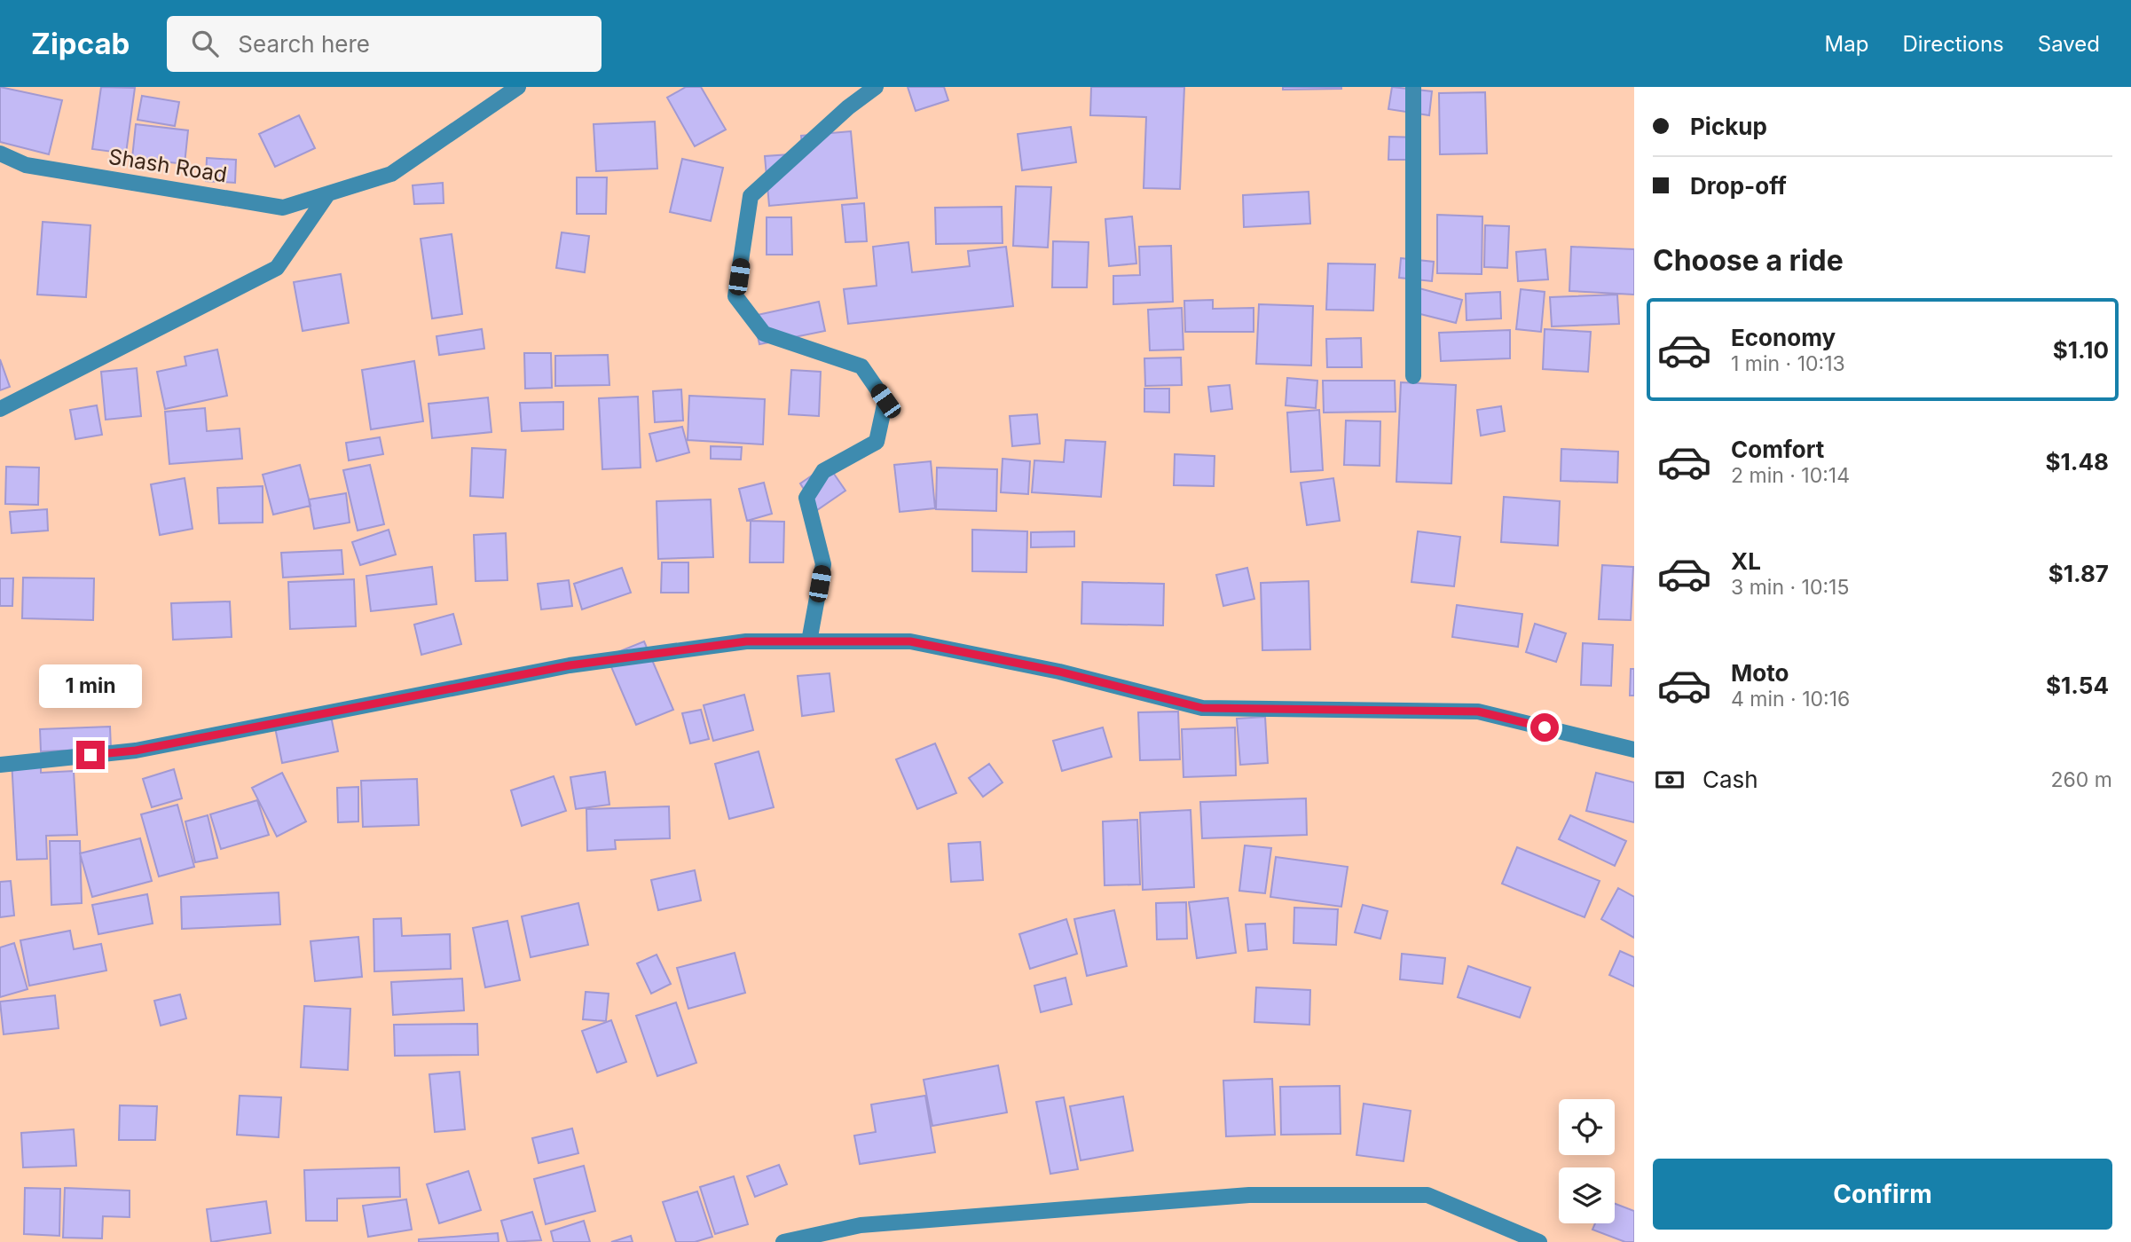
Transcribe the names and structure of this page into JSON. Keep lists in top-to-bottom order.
{
  "streets": {
    "street": ["Shash Road"]
  },
  "page": {
    "header": "Zipcab",
    "search": "Search here",
    "nav": ["Map", "Directions", "Saved"],
    "banner": ["Pickup", "Drop-off"],
    "heading": "Choose a ride",
    "list": [
      {
        "name": "Economy",
        "note": "1 min · 10:13",
        "value": "$1.10"
      },
      {
        "name": "Comfort",
        "note": "2 min · 10:14",
        "value": "$1.48"
      },
      {
        "name": "XL",
        "note": "3 min · 10:15",
        "value": "$1.87"
      },
      {
        "name": "Moto",
        "note": "4 min · 10:16",
        "value": "$1.54"
      }
    ],
    "bubble": "1 min",
    "pay": ["Cash", "260 m"],
    "buttons": "Confirm"
  }
}
